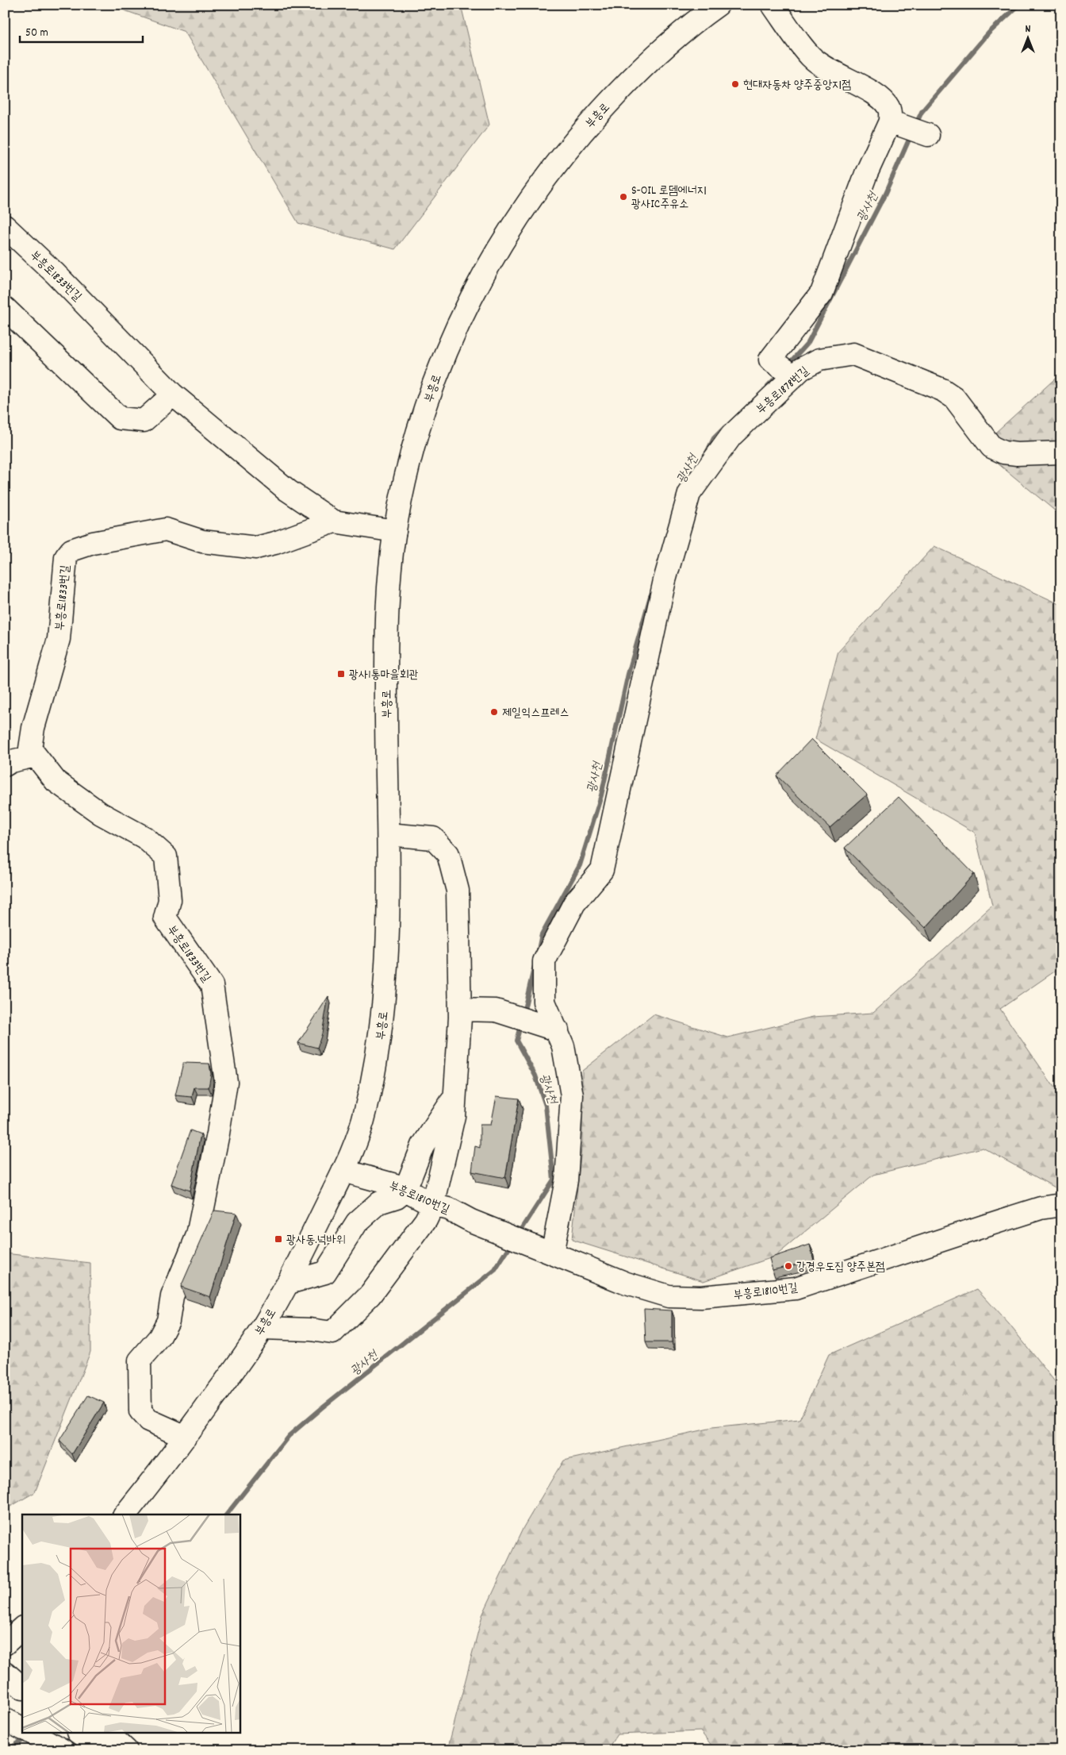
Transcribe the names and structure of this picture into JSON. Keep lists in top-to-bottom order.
{
  "streets": {
    "street": [
      "부흥로",
      "부흥로1833번길",
      "부흥로1878번길",
      "부흥로1810번길"
    ]
  },
  "crossings": [
    ["부흥로", "부흥로1833번길"],
    ["부흥로", "부흥로1810번길"]
  ],
  "water": ["광사천"],
  "places": {
    "other": [
      "현대자동차 양주중앙지점",
      "S-OIL 로뎀에너지 광사IC주유소",
      "제일익스프레스",
      "강경우도집 양주본점"
    ],
    "transit": ["광사1통마을회관", "광사동.넉바위"]
  },
  "scale_bar": "50 m",
  "north": "top"
}
